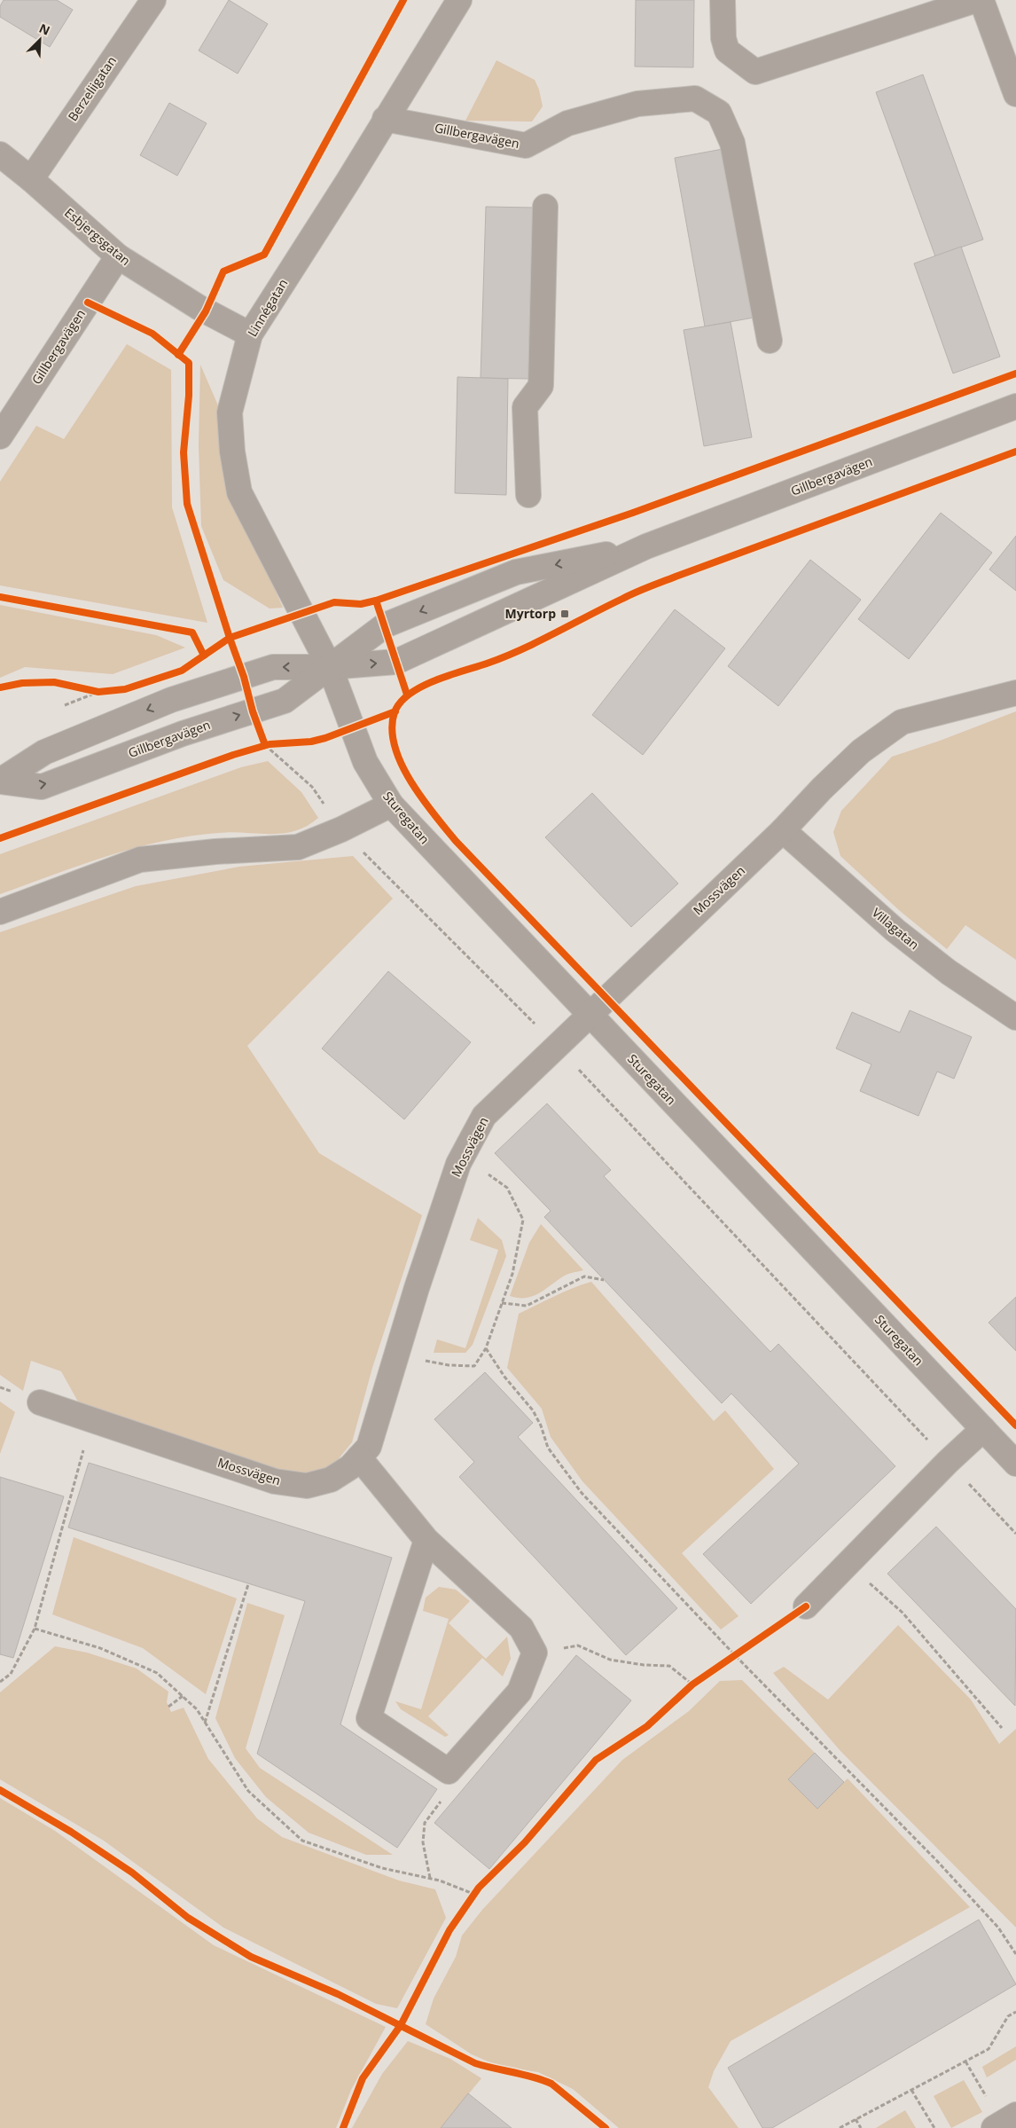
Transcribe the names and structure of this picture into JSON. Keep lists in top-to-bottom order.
{
  "streets": {
    "street": [
      "Berzeliigatan",
      "Gillbergavägen",
      "Esbjergsgatan",
      "Linnégatan",
      "Sturegatan",
      "Mossvägen",
      "Villagatan"
    ]
  },
  "crossings": [
    ["Berzeliigatan", "Esbjergsgatan"],
    ["Gillbergavägen", "Esbjergsgatan"],
    ["Gillbergavägen", "Linnégatan"],
    ["Gillbergavägen", "Sturegatan"],
    ["Esbjergsgatan", "Linnégatan"],
    ["Linnégatan", "Sturegatan"],
    ["Sturegatan", "Mossvägen"],
    ["Mossvägen", "Villagatan"]
  ],
  "places": {
    "transit": ["Myrtorp"]
  },
  "north": "top right"
}
